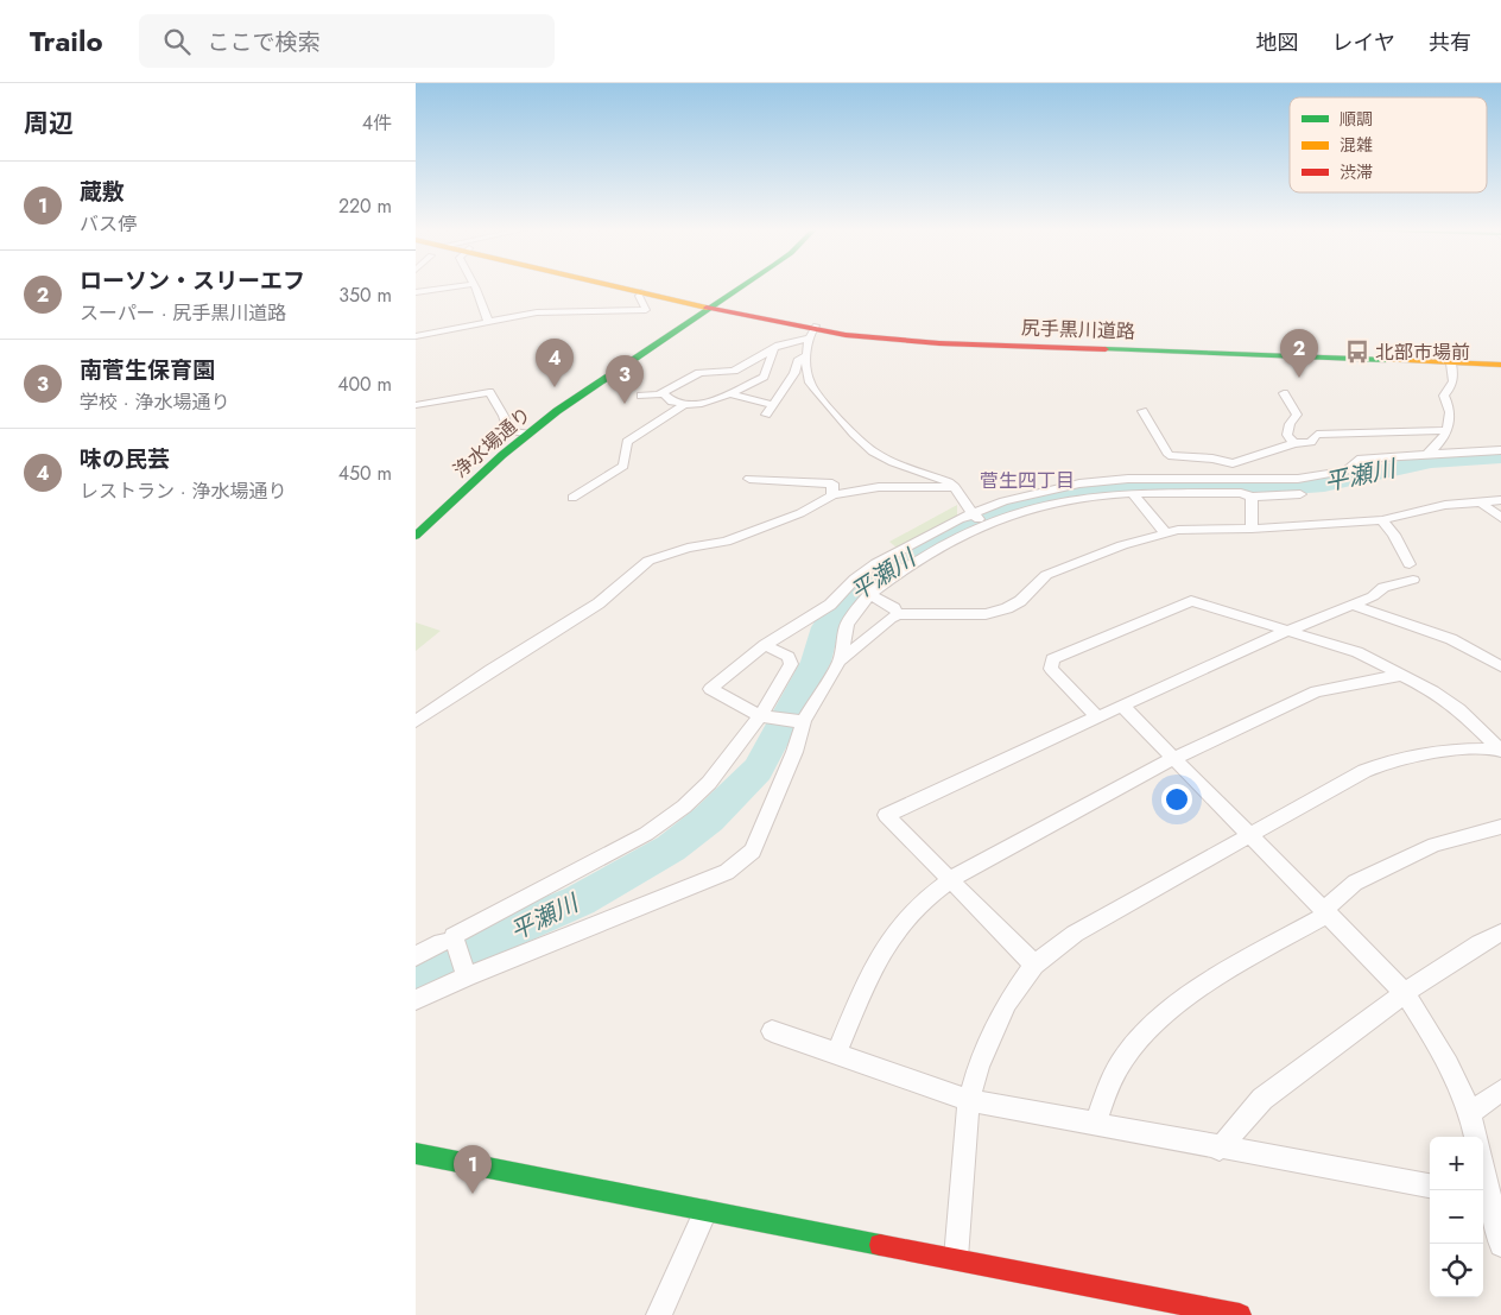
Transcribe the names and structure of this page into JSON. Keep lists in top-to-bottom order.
{
  "streets": {
    "main road": ["尻手黒川道路", "浄水場通り"]
  },
  "crossings": [
    ["尻手黒川道路", "浄水場通り"]
  ],
  "districts": ["菅生四丁目"],
  "water": ["平瀬川"],
  "places": {
    "bus stop": ["北部市場前"]
  },
  "legend": ["順調", "混雑", "渋滞"],
  "page": {
    "header": "Trailo",
    "search": "ここで検索",
    "nav": ["地図", "レイヤ", "共有"],
    "heading": ["周辺", "4件"],
    "list": [
      {
        "mark": "1",
        "name": "蔵敷",
        "note": "バス停",
        "value": "220 m"
      },
      {
        "mark": "2",
        "name": "ローソン・スリーエフ",
        "note": "スーパー · 尻手黒川道路",
        "value": "350 m"
      },
      {
        "mark": "3",
        "name": "南菅生保育園",
        "note": "学校 · 浄水場通り",
        "value": "400 m"
      },
      {
        "mark": "4",
        "name": "味の民芸",
        "note": "レストラン · 浄水場通り",
        "value": "450 m"
      }
    ],
    "pins": [
      "2",
      "4",
      "3",
      "1"
    ],
    "map_buttons": ["+", "−"]
  }
}
